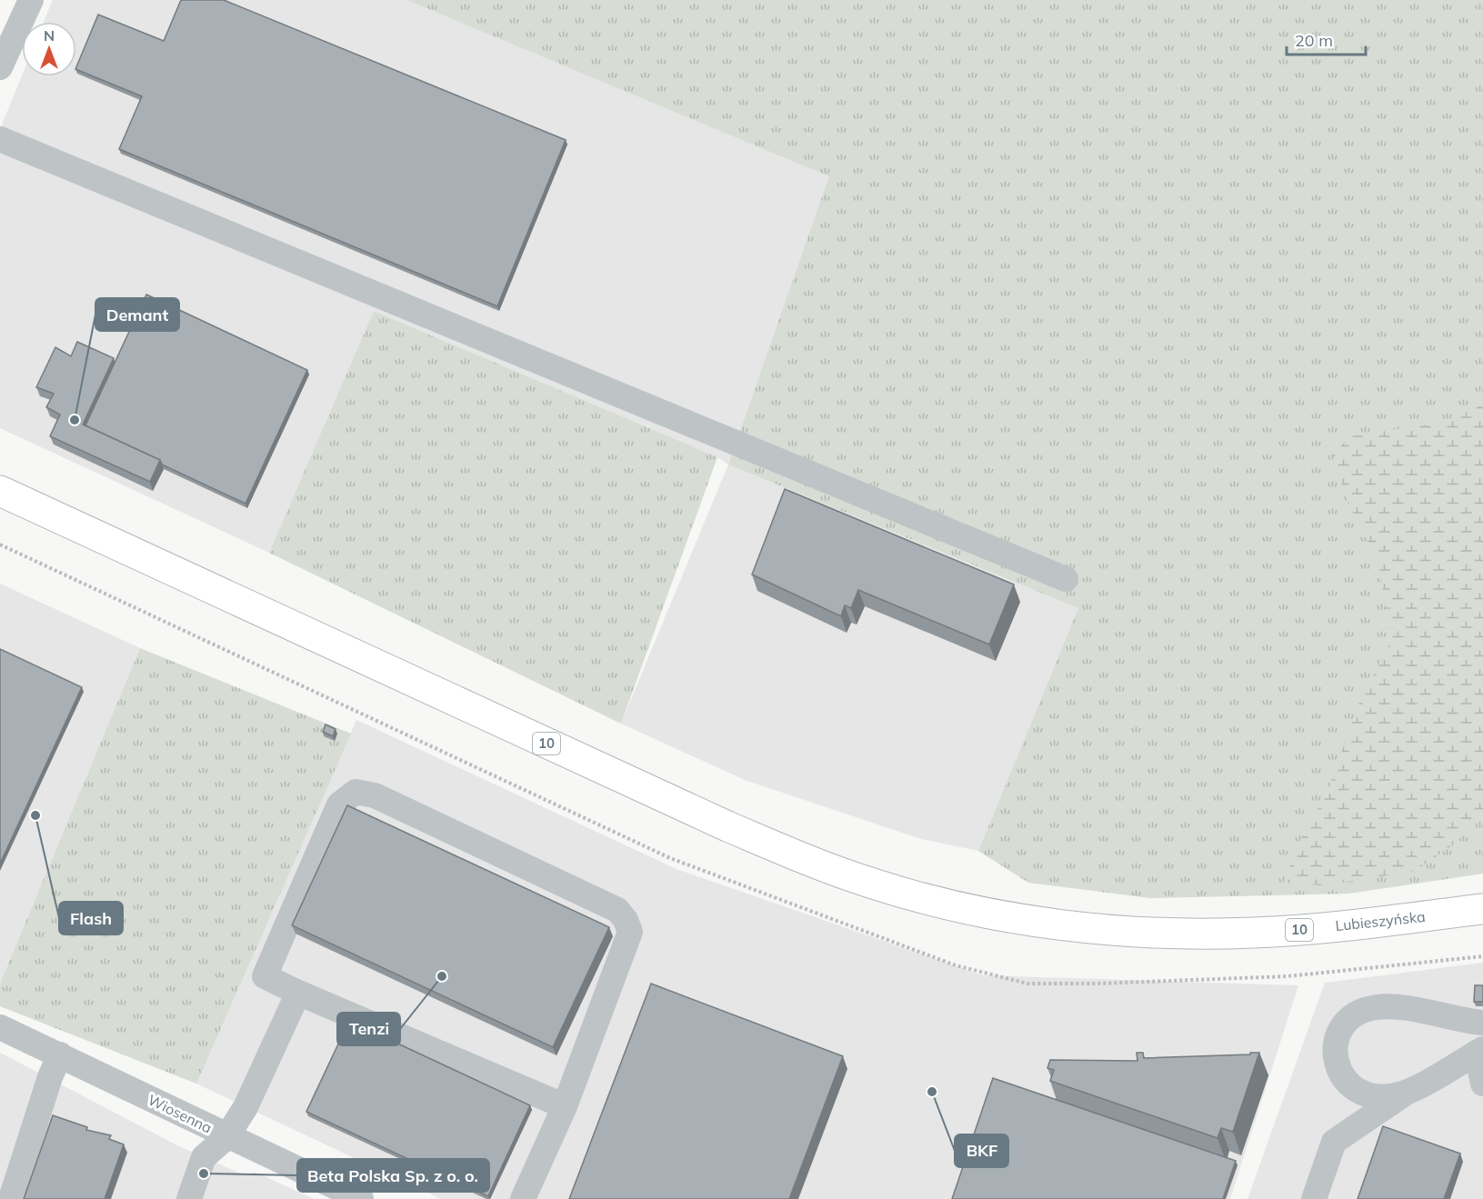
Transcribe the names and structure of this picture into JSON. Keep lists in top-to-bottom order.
{
  "streets": {
    "main road": ["10", "Lubieszyńska"],
    "street": ["Wiosenna"]
  },
  "places": [
    "Demant",
    "Flash",
    "Tenzi",
    "BKF",
    "Beta Polska Sp. z o. o."
  ],
  "scale_bar": "20 m",
  "north": "top"
}
